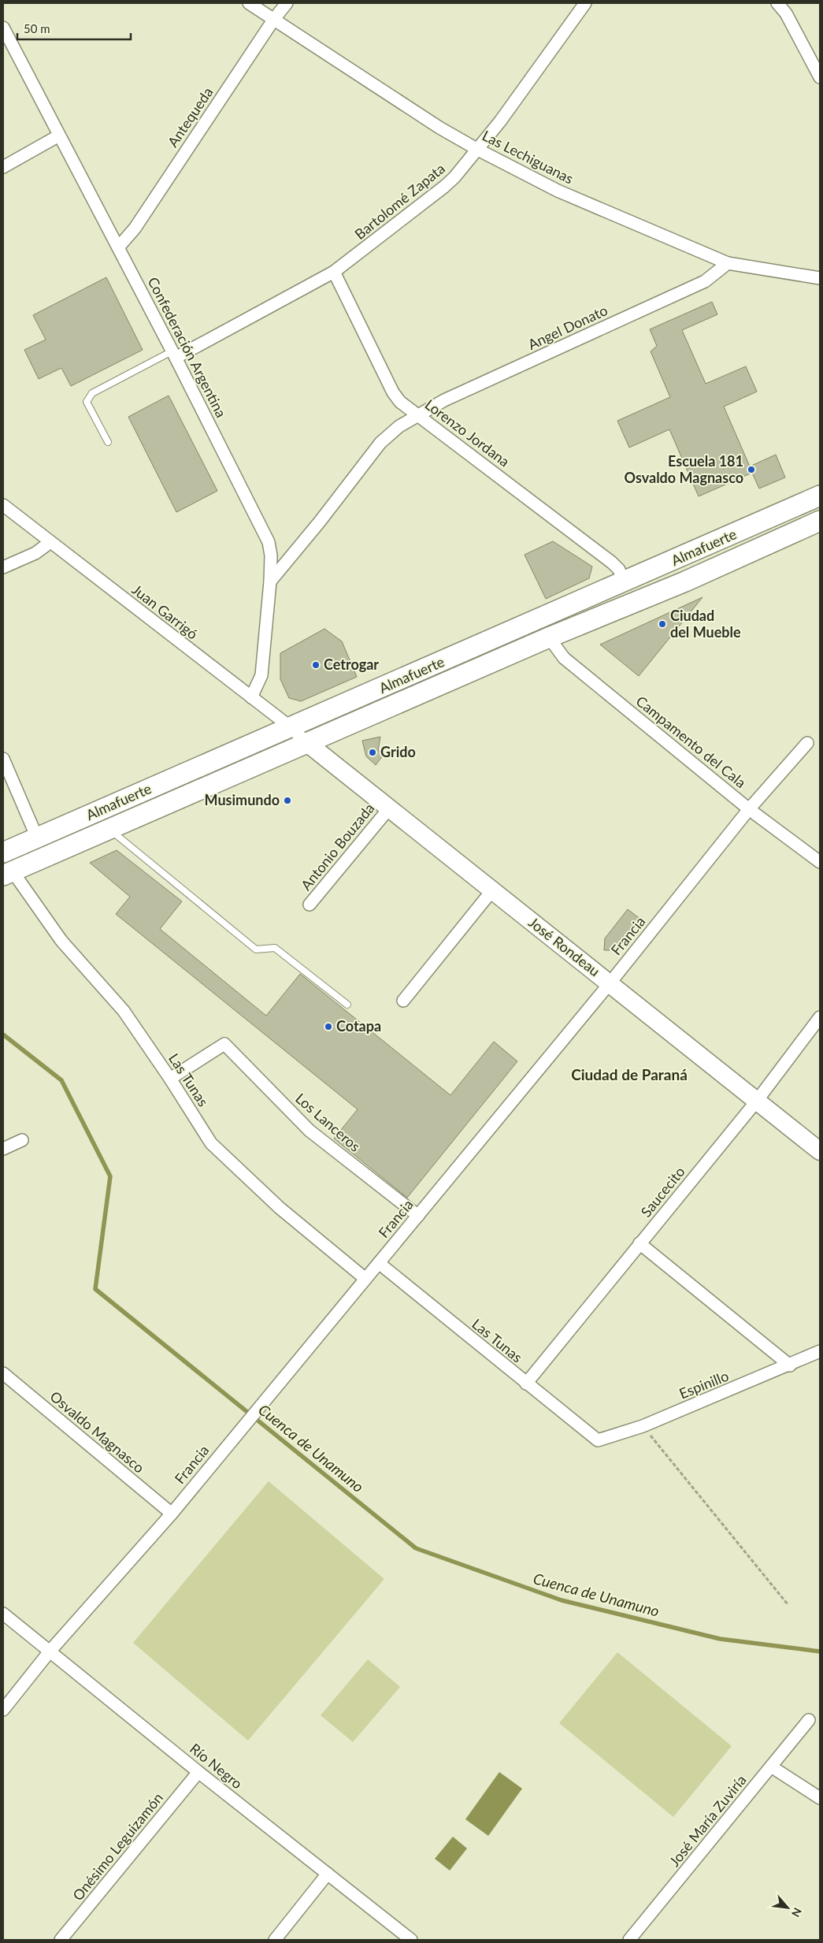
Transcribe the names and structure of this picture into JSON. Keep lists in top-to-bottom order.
{
  "streets": {
    "main road": ["Almafuerte"],
    "street": [
      "Antequeda",
      "Las Lechiguanas",
      "Bartolomé Zapata",
      "Angel Donato",
      "Confederación Argentina",
      "Lorenzo Jordana",
      "Juan Garrigó",
      "Campamento del Cala",
      "Antonio Bouzada",
      "Francia",
      "José Rondeau",
      "Las Tunas",
      "Los Lanceros",
      "Saucecito",
      "Espinillo",
      "Osvaldo Magnasco",
      "Río Negro",
      "José María Zuviría",
      "Onésimo Leguizamón"
    ]
  },
  "crossings": [
    ["Antequeda", "Las Lechiguanas"],
    ["Antequeda", "Confederación Argentina"],
    ["Las Lechiguanas", "Bartolomé Zapata"],
    ["Las Lechiguanas", "Angel Donato"],
    ["Bartolomé Zapata", "Confederación Argentina"],
    ["Bartolomé Zapata", "Lorenzo Jordana"],
    ["Angel Donato", "Confederación Argentina"],
    ["Angel Donato", "Lorenzo Jordana"],
    ["Confederación Argentina", "Juan Garrigó"],
    ["Lorenzo Jordana", "Almafuerte"],
    ["Almafuerte", "Juan Garrigó"],
    ["Almafuerte", "Campamento del Cala"],
    ["Almafuerte", "José Rondeau"],
    ["Almafuerte", "Las Tunas"],
    ["Juan Garrigó", "José Rondeau"],
    ["Campamento del Cala", "Francia"],
    ["Antonio Bouzada", "José Rondeau"],
    ["Francia", "José Rondeau"],
    ["Francia", "Las Tunas"],
    ["Francia", "Los Lanceros"],
    ["Francia", "Osvaldo Magnasco"],
    ["Francia", "Río Negro"],
    ["José Rondeau", "Saucecito"],
    ["Las Tunas", "Los Lanceros"],
    ["Las Tunas", "Saucecito"],
    ["Las Tunas", "Espinillo"],
    ["Río Negro", "Onésimo Leguizamón"]
  ],
  "districts": ["Ciudad de Paraná"],
  "water": ["Cuenca de Unamuno"],
  "places": [
    "Escuela 181 Osvaldo Magnasco",
    "Ciudad del Mueble",
    "Cetrogar",
    "Grido",
    "Musimundo",
    "Cotapa"
  ],
  "scale_bar": "50 m",
  "north": "bottom right"
}
